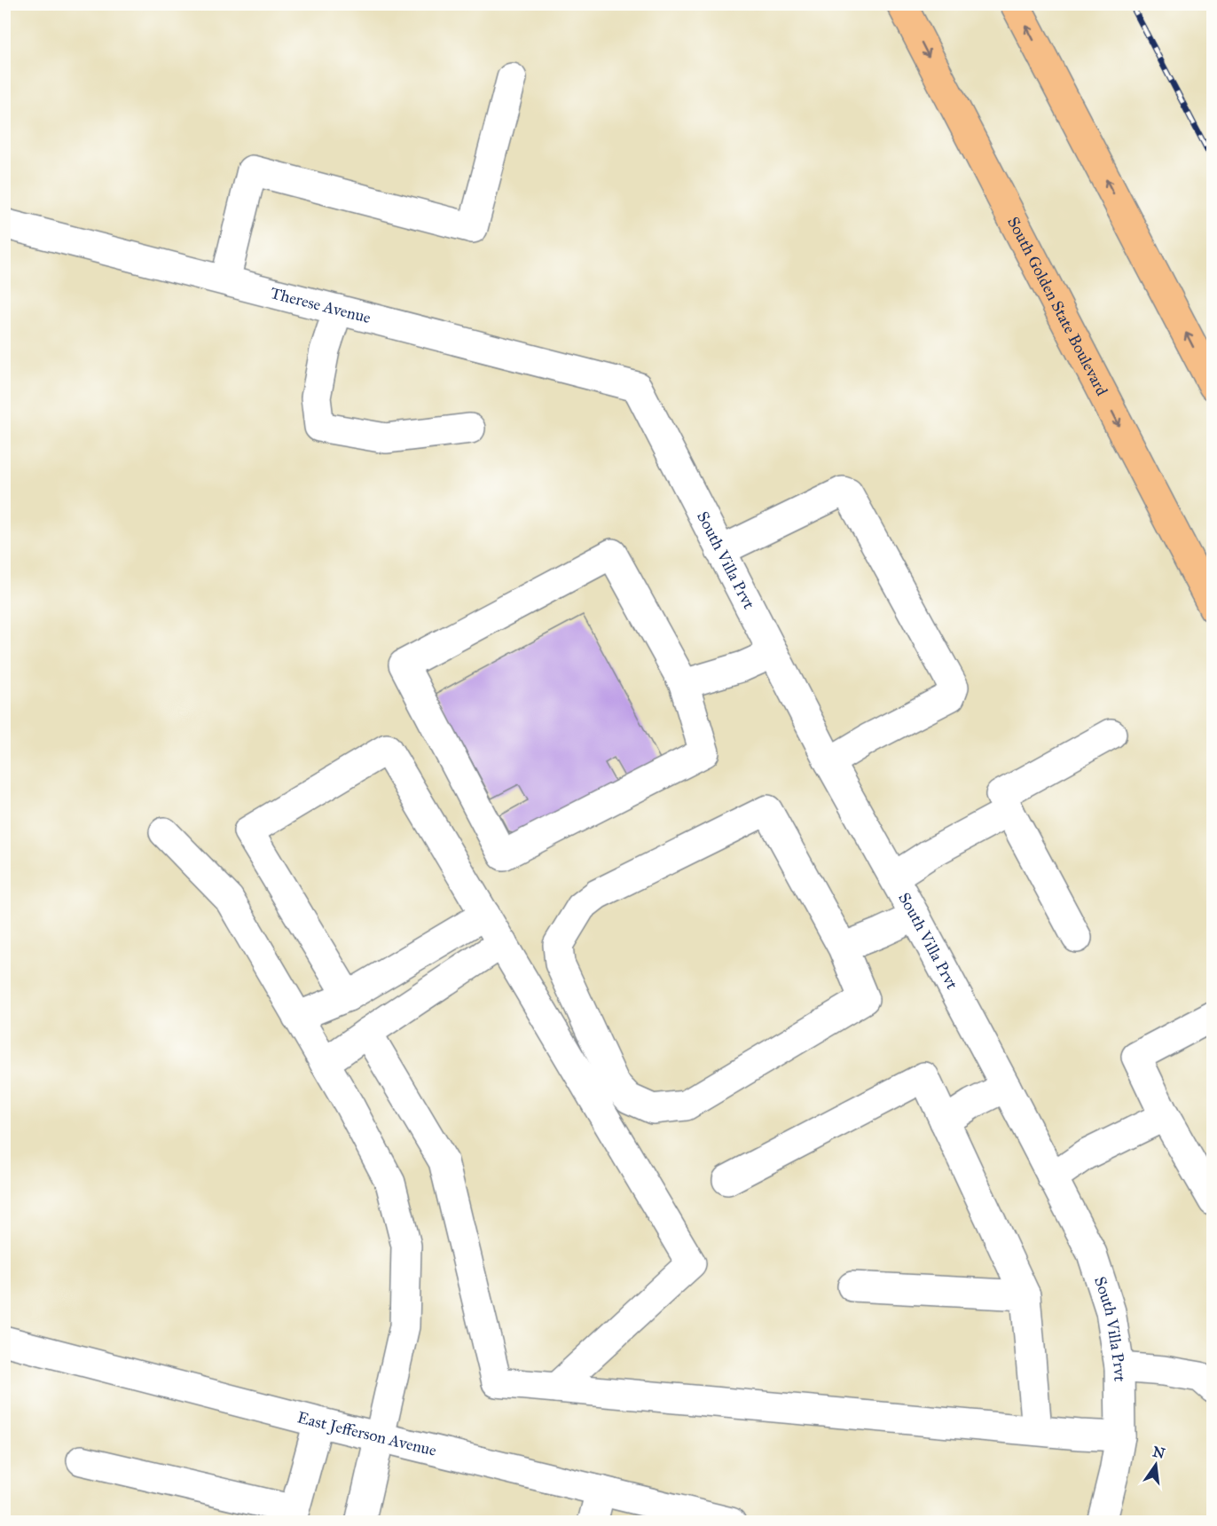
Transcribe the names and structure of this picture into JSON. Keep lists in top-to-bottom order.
{
  "streets": {
    "main road": ["South Golden State Boulevard"],
    "street": ["Therese Avenue", "South Villa Prvt", "East Jefferson Avenue"]
  },
  "crossings": [
    ["Therese Avenue", "South Villa Prvt"]
  ],
  "north": "top"
}
